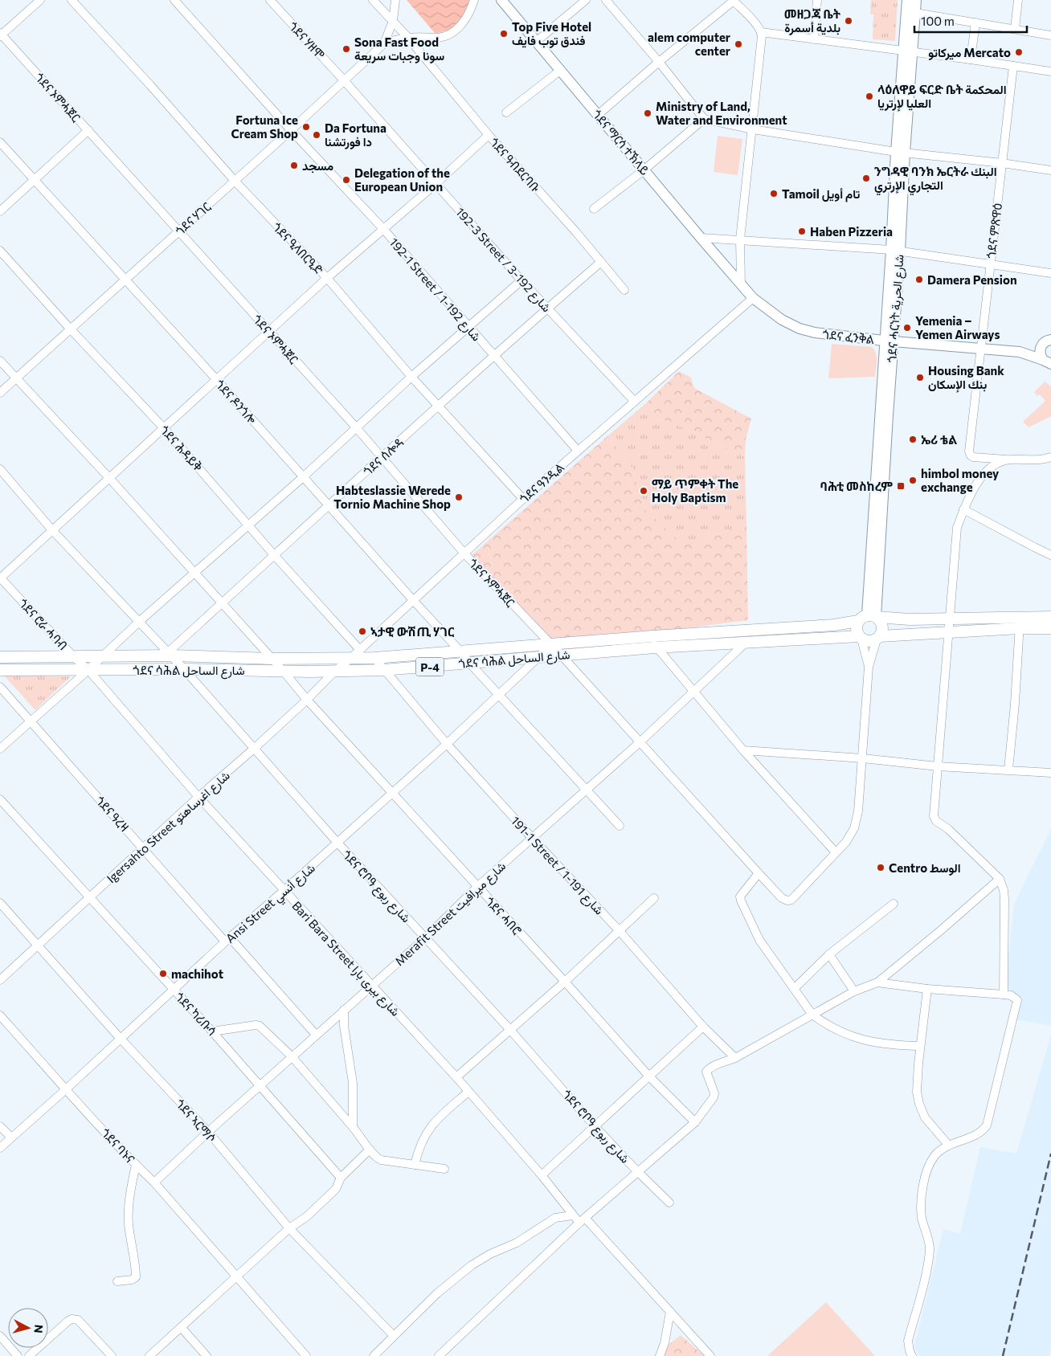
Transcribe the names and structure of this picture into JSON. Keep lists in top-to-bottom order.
{
  "streets": {
    "highway": ["ጎደና ሳሕል شارع الساحل", "P-4"],
    "main road": ["ጎደና ማርሳ ተኽላይ", "ጎደና ሓርነት شارع الحرية", "ጎደና ፈንቅል"],
    "street": [
      "ጎደና ሃዘሞ",
      "ጎደና ኦምሓጀር",
      "ጎደና ዓብደርባቡ",
      "ጎደና ሃገር",
      "ጎደና ምጽዋዕ",
      "ጎደና ዒላበርዒድ",
      "192-3 Street / شارع 192-3",
      "192-1 Street / شارع 192-1",
      "ጎደና ዶንጎሎ",
      "ጎደና ሕዳይቅ",
      "ጎደና ሰሎዳ",
      "ጎደና ዓንዲል",
      "ጎደና ሮራ ሓባብ",
      "ጎደና ዓረዛ",
      "Igersahto Street شارع اغرساهتو",
      "191-1 Street / شارع 191-1",
      "ጎደና ሮቦዓ شارع ربوع",
      "Ansi Street شارع أنسي",
      "Merafit Street شارع ميرافيت",
      "ጎደና ሓበሮ",
      "Bari Bara Street شارع بيرى بارا",
      "ጎደና ካሪቡሳ",
      "ጎደና ኣርማሶ",
      "ጎደና ባኑና"
    ]
  },
  "crossings": [
    ["ጎደና ሃዘሞ", "ጎደና ሃገር"],
    ["ጎደና ሃዘሞ", "192-3 Street / شارع 192-3"],
    ["ጎደና ኦምሓጀር", "ጎደና ሃገር"],
    ["ጎደና ኦምሓጀር", "ጎደና ሰሎዳ"],
    ["ጎደና ኦምሓጀር", "ጎደና ዓንዲል"],
    ["ጎደና ኦምሓጀር", "ጎደና ሳሕል شارع الساحل"],
    ["ጎደና ኦምሓጀር", "Ansi Street شارع أنسي"],
    ["ጎደና ኦምሓጀር", "Merafit Street شارع ميرافيت"],
    ["ጎደና ማርሳ ተኽላይ", "ጎደና ፈንቅል"],
    ["ጎደና ዓብደርባቡ", "ጎደና ሰሎዳ"],
    ["ጎደና ሃገር", "ጎደና ዒላበርዒድ"],
    ["ጎደና ሃገር", "192-3 Street / شارع 192-3"],
    ["ጎደና ሃገር", "192-1 Street / شارع 192-1"],
    ["ጎደና ሃገር", "ጎደና ዶንጎሎ"],
    ["ጎደና ሃገር", "ጎደና ሕዳይቅ"],
    ["ጎደና ሃገር", "ጎደና ሓበሮ"],
    ["ጎደና ምጽዋዕ", "ጎደና ፈንቅል"],
    ["ጎደና ዒላበርዒድ", "ጎደና ሰሎዳ"],
    ["ጎደና ዒላበርዒድ", "ጎደና ዓንዲል"],
    ["192-3 Street / شارع 192-3", "ጎደና ሰሎዳ"],
    ["192-3 Street / شارع 192-3", "ጎደና ዓንዲል"],
    ["192-1 Street / شارع 192-1", "ጎደና ሰሎዳ"],
    ["192-1 Street / شارع 192-1", "ጎደና ዓንዲል"],
    ["ጎደና ሓርነት شارع الحرية", "ጎደና ፈንቅል"],
    ["ጎደና ሓርነት شارع الحرية", "ጎደና ሳሕል شارع الساحل"],
    ["ጎደና ፈንቅል", "ጎደና ዓንዲል"],
    ["ጎደና ዶንጎሎ", "ጎደና ሰሎዳ"],
    ["ጎደና ዶንጎሎ", "ጎደና ዓንዲል"],
    ["ጎደና ዶንጎሎ", "ጎደና ሳሕል شارع الساحل"],
    ["ጎደና ዶንጎሎ", "Ansi Street شارع أنسي"],
    ["ጎደና ዶንጎሎ", "Merafit Street شارع ميرافيت"],
    ["ጎደና ሕዳይቅ", "ጎደና ሰሎዳ"],
    ["ጎደና ሕዳይቅ", "ጎደና ዓንዲል"],
    ["ጎደና ሰሎዳ", "ጎደና ሳሕል شارع الساحل"],
    ["ጎደና ሰሎዳ", "ጎደና ሮቦዓ شارع ربوع"],
    ["ጎደና ሰሎዳ", "ጎደና ሓበሮ"],
    ["ጎደና ዓንዲል", "ጎደና ሳሕል شارع الساحل"],
    ["ጎደና ዓንዲል", "Igersahto Street شارع اغرساهتو"],
    ["ጎደና ሮራ ሓባብ", "ጎደና ሳሕል شارع الساحل"],
    ["ጎደና ሮራ ሓባብ", "Bari Bara Street شارع بيرى بارا"],
    ["ጎደና ሳሕል شارع الساحل", "Igersahto Street شارع اغرساهتو"],
    ["ጎደና ሳሕል شارع الساحل", "191-1 Street / شارع 191-1"],
    ["ጎደና ሳሕል شارع الساحل", "ጎደና ሮቦዓ شارع ربوع"],
    ["ጎደና ሳሕል شارع الساحل", "Ansi Street شارع أنسي"],
    ["ጎደና ሳሕል شارع الساحل", "Merafit Street شارع ميرافيت"],
    ["ጎደና ሳሕል شارع الساحل", "ጎደና ሓበሮ"],
    ["ጎደና ሳሕል شارع الساحل", "Bari Bara Street شارع بيرى بارا"],
    ["ጎደና ዓረዛ", "Igersahto Street شارع اغرساهتو"],
    ["ጎደና ዓረዛ", "Ansi Street شارع أنسي"],
    ["ጎደና ዓረዛ", "Merafit Street شارع ميرافيت"],
    ["Igersahto Street شارع اغرساهتو", "ጎደና ሮቦዓ شارع ربوع"],
    ["Igersahto Street شارع اغرساهتو", "ጎደና ሓበሮ"],
    ["Igersahto Street شارع اغرساهتو", "Bari Bara Street شارع بيرى بارا"],
    ["Igersahto Street شارع اغرساهتو", "ጎደና ካሪቡሳ"],
    ["Igersahto Street شارع اغرساهتو", "ጎደና ኣርማሶ"],
    ["191-1 Street / شارع 191-1", "Ansi Street شارع أنسي"],
    ["191-1 Street / شارع 191-1", "Merafit Street شارع ميرافيت"],
    ["ጎደና ሮቦዓ شارع ربوع", "Ansi Street شارع أنسي"],
    ["ጎደና ሮቦዓ شارع ربوع", "Merafit Street شارع ميرافيت"],
    ["Ansi Street شارع أنسي", "ጎደና ሓበሮ"],
    ["Ansi Street شارع أنسي", "Bari Bara Street شارع بيرى بارا"],
    ["Ansi Street شارع أنسي", "ጎደና ካሪቡሳ"],
    ["Ansi Street شارع أنسي", "ጎደና ኣርማሶ"],
    ["Ansi Street شارع أنسي", "ጎደና ባኑና"],
    ["Merafit Street شارع ميرافيت", "ጎደና ሓበሮ"],
    ["Merafit Street شارع ميرافيت", "Bari Bara Street شارع بيرى بارا"],
    ["Merafit Street شارع ميرافيت", "ጎደና ካሪቡሳ"],
    ["Merafit Street شارع ميرافيت", "ጎደና ኣርማሶ"],
    ["Merafit Street شارع ميرافيت", "ጎደና ባኑና"]
  ],
  "places": {
    "other": [
      "መዘጋጃ ቤት بلدية أسمرة",
      "Top Five Hotel فندق توب فايف",
      "alem computer center",
      "Sona Fast Food سونا وجبات سريعة",
      "ميركاتو Mercato",
      "ላዕለዋይ ፍርድ ቤት المحكمة العليا لإرتريا",
      "Ministry of Land, Water and Environment",
      "Fortuna Ice Cream Shop",
      "Da Fortuna دا فورتشنا",
      "مسجد",
      "ንግዳዊ ባንክ ኤርትራ البنك التجاري الإرتري",
      "Delegation of the European Union",
      "Tamoil تام أويل",
      "Haben Pizzeria",
      "Damera Pension",
      "Yemenia – Yemen Airways",
      "Housing Bank بنك الإسكان",
      "ኤሪ ቴል",
      "himbol money exchange",
      "ማይ ጥምቀት The Holy Baptism",
      "Habteslassie Werede Tornio Machine Shop",
      "ኣታዊ ውሽጢ ሃገር",
      "Centro الوسط",
      "machihot"
    ],
    "transit": ["ባሕቲ መስከረም"]
  },
  "scale_bar": "100 m",
  "north": "right"
}
